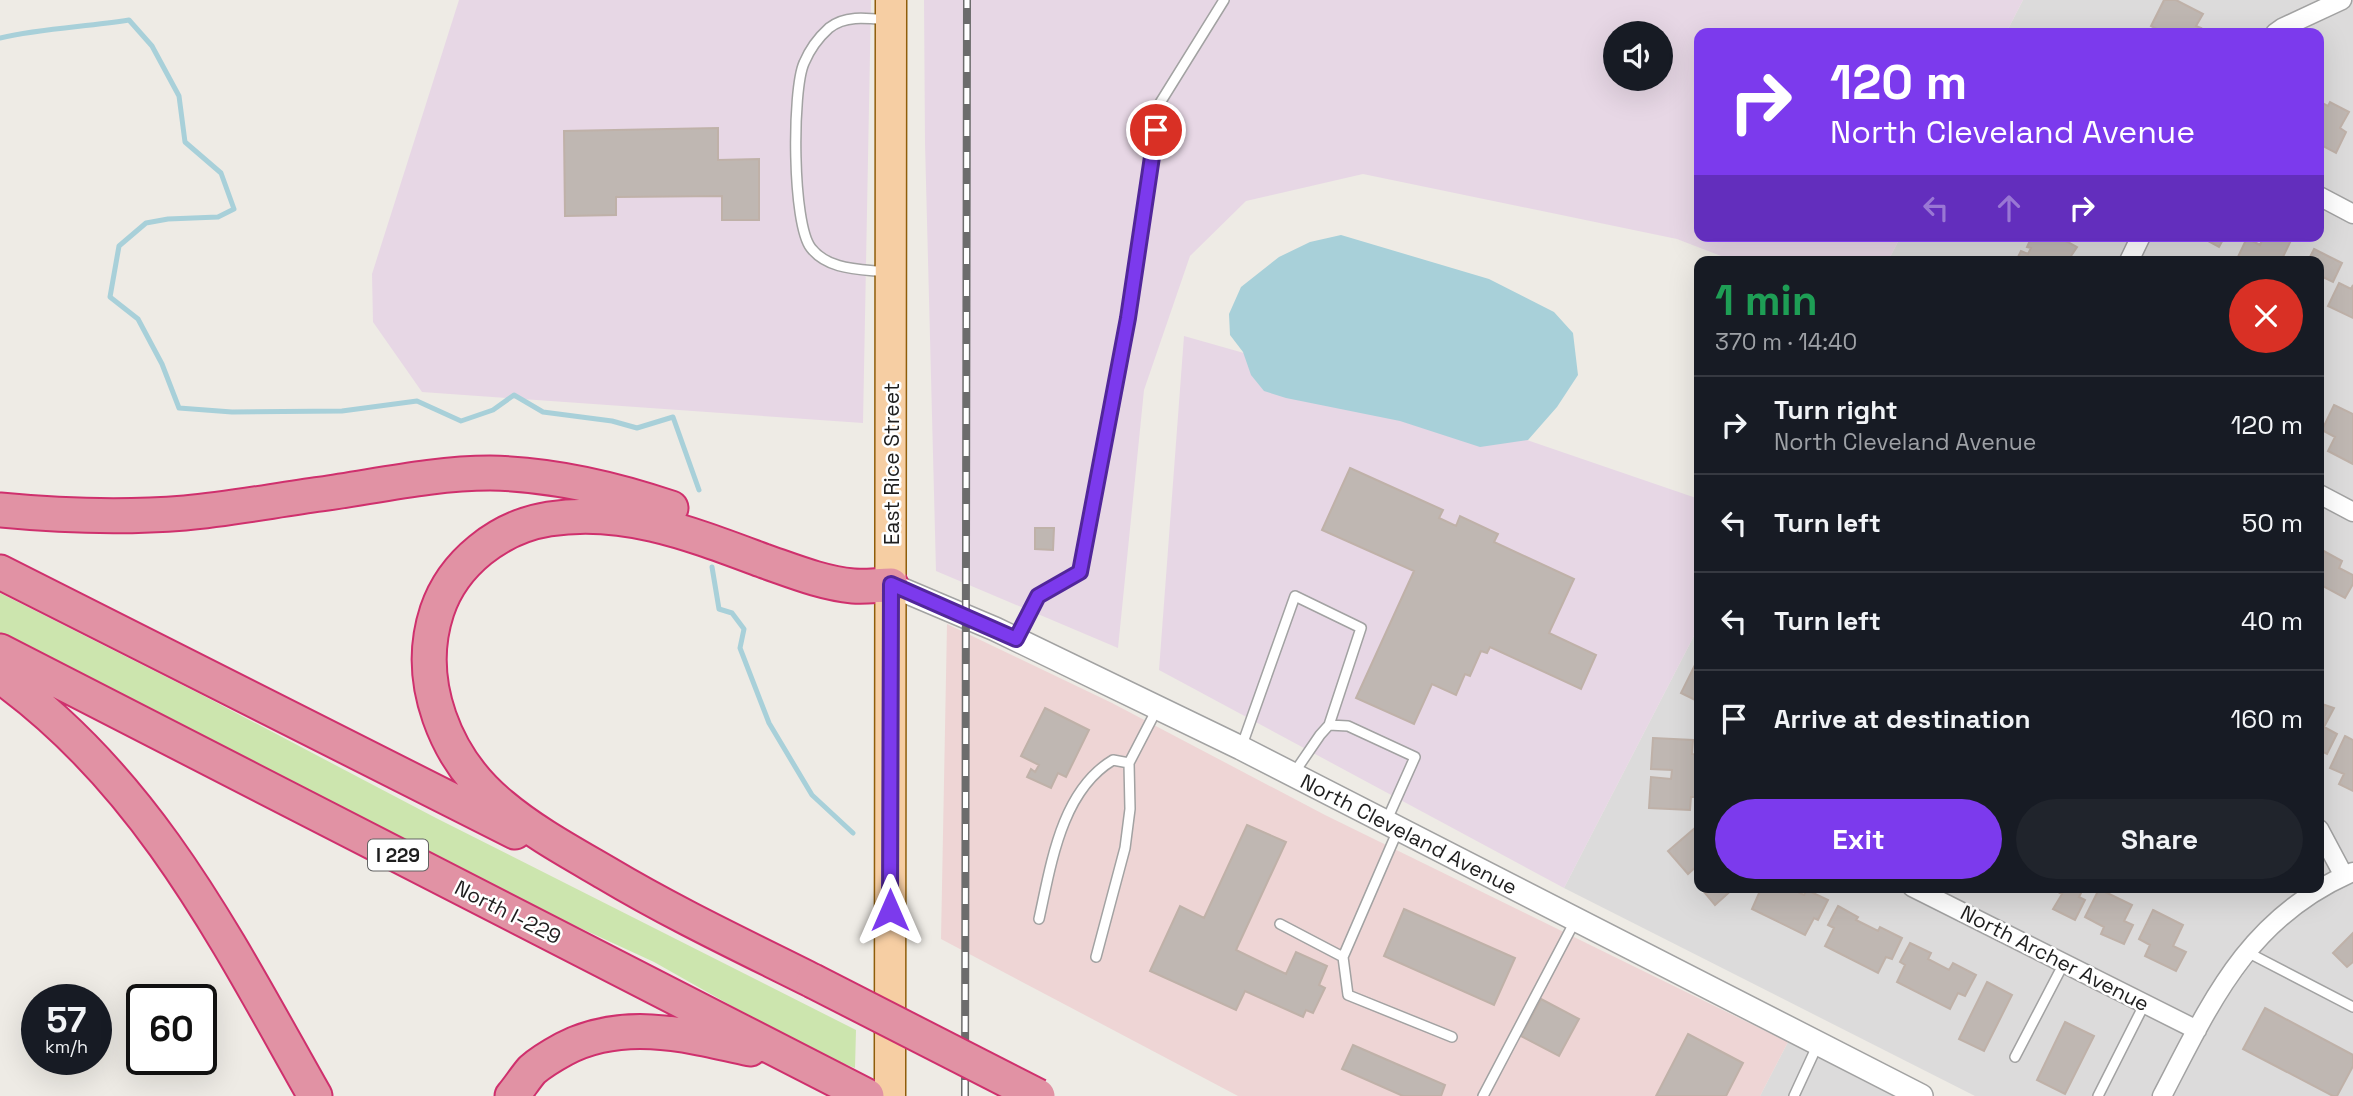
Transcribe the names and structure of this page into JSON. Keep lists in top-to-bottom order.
{
  "streets": {
    "highway": ["I 229", "North I-229"],
    "main road": ["East Rice Street"],
    "street": ["North Cleveland Avenue", "North Archer Avenue"]
  },
  "crossings": [
    ["East Rice Street", "North Cleveland Avenue"]
  ],
  "page": {
    "turn": ["120 m", "North Cleveland Avenue"],
    "heading": ["1 min", "370 m · 14:40"],
    "list": [
      {
        "name": "Turn right",
        "note": "North Cleveland Avenue",
        "value": "120 m"
      },
      {
        "name": "Turn left",
        "value": "50 m"
      },
      {
        "name": "Turn left",
        "value": "40 m"
      },
      {
        "name": "Arrive at destination",
        "value": "160 m"
      }
    ],
    "buttons": ["Exit", "Share"],
    "speed": "57 km/h",
    "limit": "60"
  }
}
